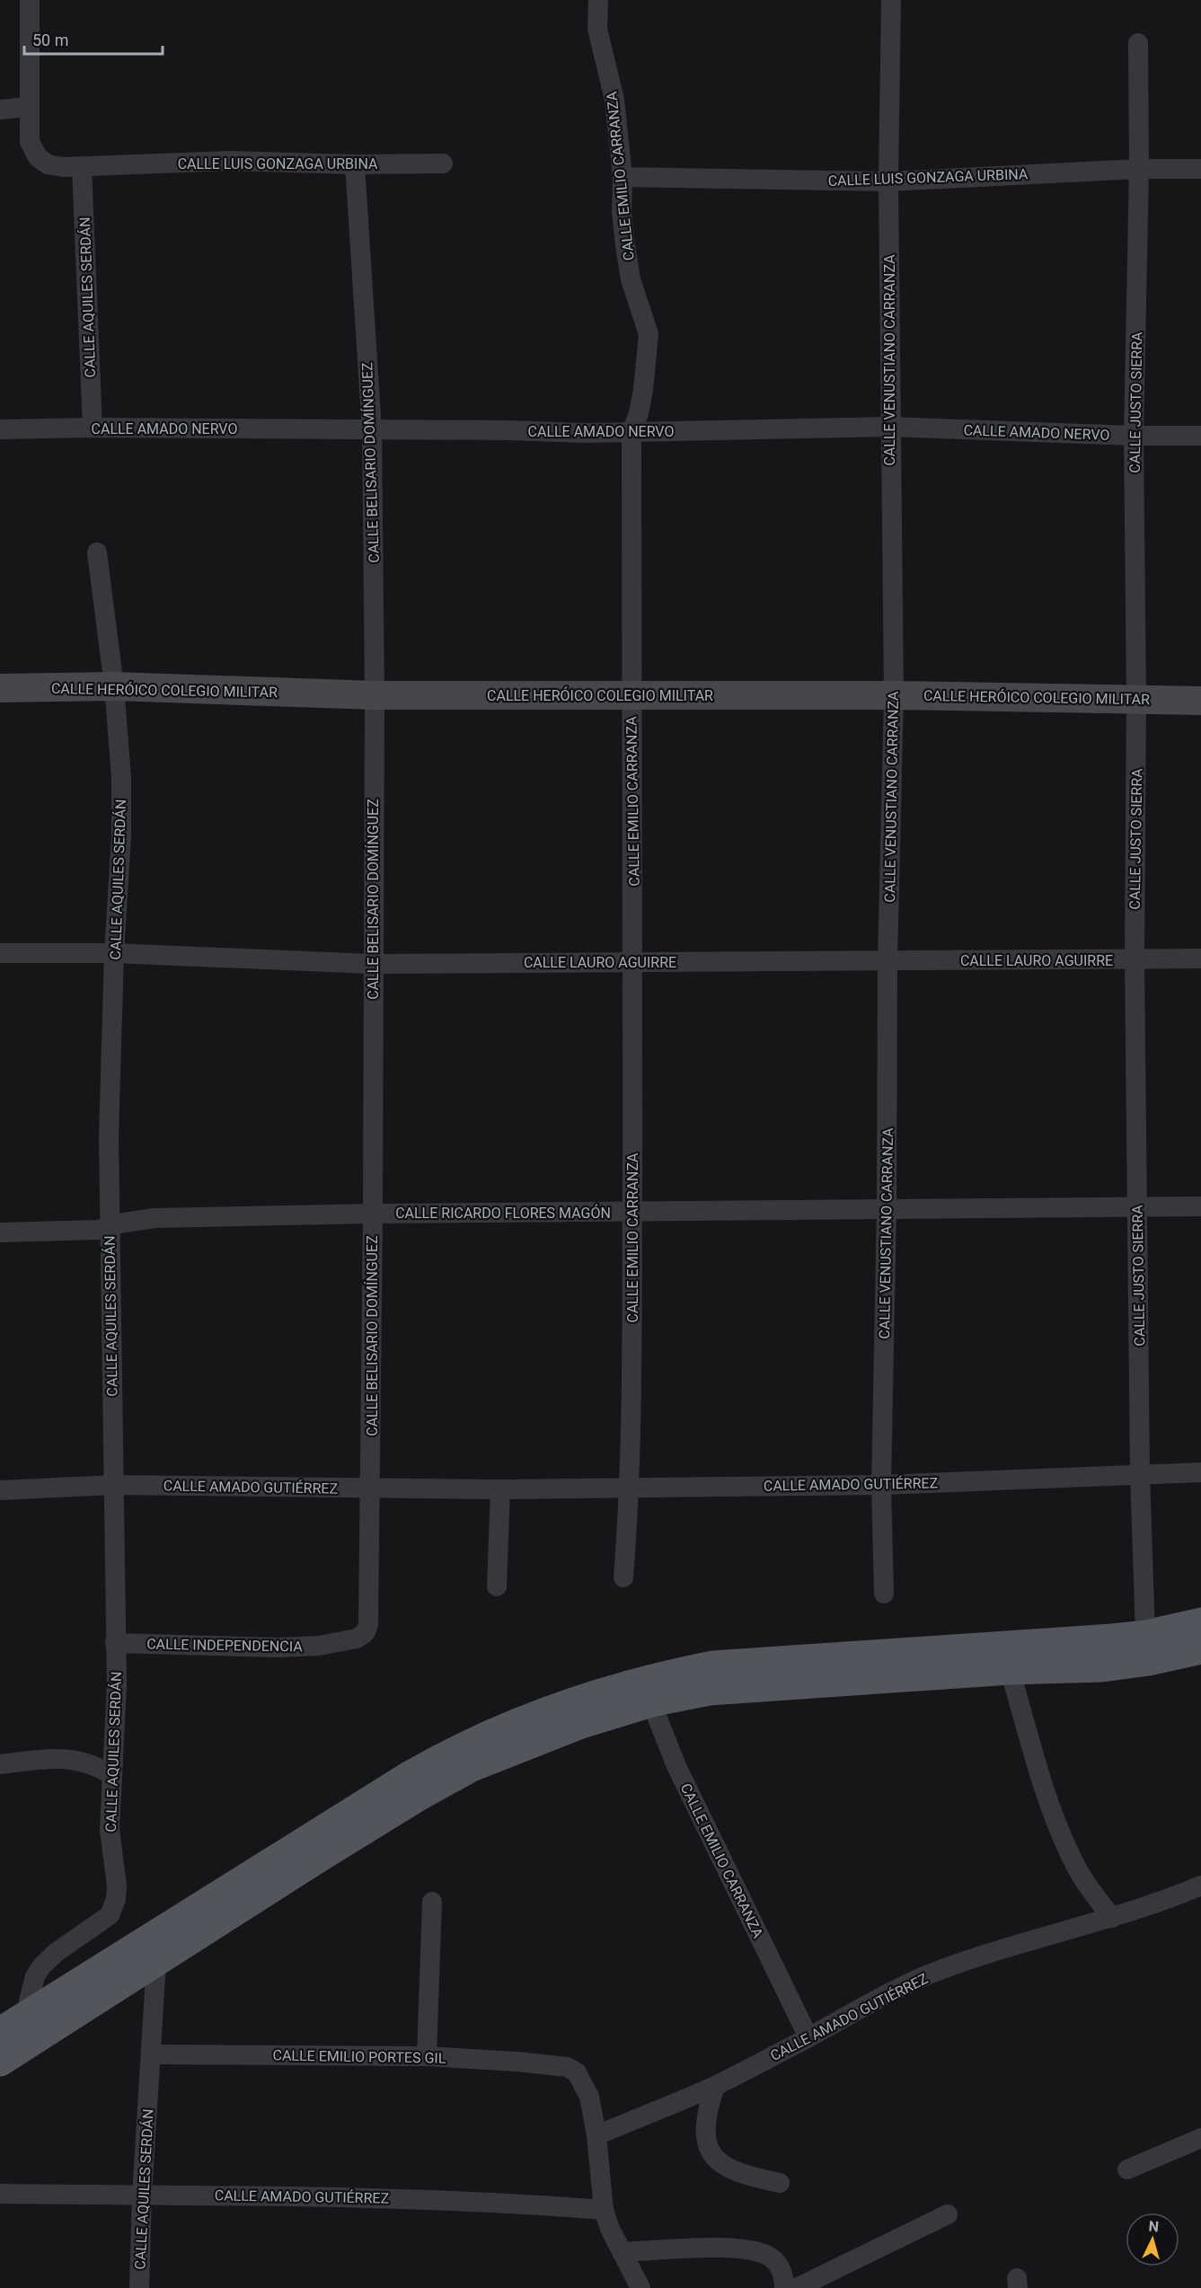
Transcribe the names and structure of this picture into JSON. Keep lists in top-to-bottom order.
{
  "streets": {
    "main road": ["CALLE HERÓICO COLEGIO MILITAR"],
    "street": [
      "CALLE LUIS GONZAGA URBINA",
      "CALLE EMILIO CARRANZA",
      "CALLE AQUILES SERDÁN",
      "CALLE VENUSTIANO CARRANZA",
      "CALLE JUSTO SIERRA",
      "CALLE AMADO NERVO",
      "CALLE BELISARIO DOMÍNGUEZ",
      "CALLE LAURO AGUIRRE",
      "CALLE RICARDO FLORES MAGÓN",
      "CALLE AMADO GUTIÉRREZ",
      "CALLE INDEPENDENCIA",
      "CALLE EMILIO PORTES GIL"
    ]
  },
  "crossings": [
    ["CALLE LUIS GONZAGA URBINA", "CALLE EMILIO CARRANZA"],
    ["CALLE LUIS GONZAGA URBINA", "CALLE AQUILES SERDÁN"],
    ["CALLE LUIS GONZAGA URBINA", "CALLE VENUSTIANO CARRANZA"],
    ["CALLE LUIS GONZAGA URBINA", "CALLE JUSTO SIERRA"],
    ["CALLE LUIS GONZAGA URBINA", "CALLE BELISARIO DOMÍNGUEZ"],
    ["CALLE EMILIO CARRANZA", "CALLE AMADO NERVO"],
    ["CALLE EMILIO CARRANZA", "CALLE HERÓICO COLEGIO MILITAR"],
    ["CALLE EMILIO CARRANZA", "CALLE LAURO AGUIRRE"],
    ["CALLE EMILIO CARRANZA", "CALLE RICARDO FLORES MAGÓN"],
    ["CALLE EMILIO CARRANZA", "CALLE AMADO GUTIÉRREZ"],
    ["CALLE AQUILES SERDÁN", "CALLE AMADO NERVO"],
    ["CALLE AQUILES SERDÁN", "CALLE HERÓICO COLEGIO MILITAR"],
    ["CALLE AQUILES SERDÁN", "CALLE LAURO AGUIRRE"],
    ["CALLE AQUILES SERDÁN", "CALLE RICARDO FLORES MAGÓN"],
    ["CALLE AQUILES SERDÁN", "CALLE AMADO GUTIÉRREZ"],
    ["CALLE AQUILES SERDÁN", "CALLE INDEPENDENCIA"],
    ["CALLE AQUILES SERDÁN", "CALLE EMILIO PORTES GIL"],
    ["CALLE VENUSTIANO CARRANZA", "CALLE AMADO NERVO"],
    ["CALLE VENUSTIANO CARRANZA", "CALLE HERÓICO COLEGIO MILITAR"],
    ["CALLE VENUSTIANO CARRANZA", "CALLE LAURO AGUIRRE"],
    ["CALLE VENUSTIANO CARRANZA", "CALLE RICARDO FLORES MAGÓN"],
    ["CALLE VENUSTIANO CARRANZA", "CALLE AMADO GUTIÉRREZ"],
    ["CALLE JUSTO SIERRA", "CALLE AMADO NERVO"],
    ["CALLE JUSTO SIERRA", "CALLE HERÓICO COLEGIO MILITAR"],
    ["CALLE JUSTO SIERRA", "CALLE LAURO AGUIRRE"],
    ["CALLE JUSTO SIERRA", "CALLE RICARDO FLORES MAGÓN"],
    ["CALLE JUSTO SIERRA", "CALLE AMADO GUTIÉRREZ"],
    ["CALLE AMADO NERVO", "CALLE BELISARIO DOMÍNGUEZ"],
    ["CALLE BELISARIO DOMÍNGUEZ", "CALLE HERÓICO COLEGIO MILITAR"],
    ["CALLE BELISARIO DOMÍNGUEZ", "CALLE LAURO AGUIRRE"],
    ["CALLE BELISARIO DOMÍNGUEZ", "CALLE RICARDO FLORES MAGÓN"],
    ["CALLE BELISARIO DOMÍNGUEZ", "CALLE AMADO GUTIÉRREZ"],
    ["CALLE BELISARIO DOMÍNGUEZ", "CALLE INDEPENDENCIA"],
    ["CALLE AMADO GUTIÉRREZ", "CALLE EMILIO PORTES GIL"]
  ],
  "scale_bar": "50 m",
  "north": "top"
}
